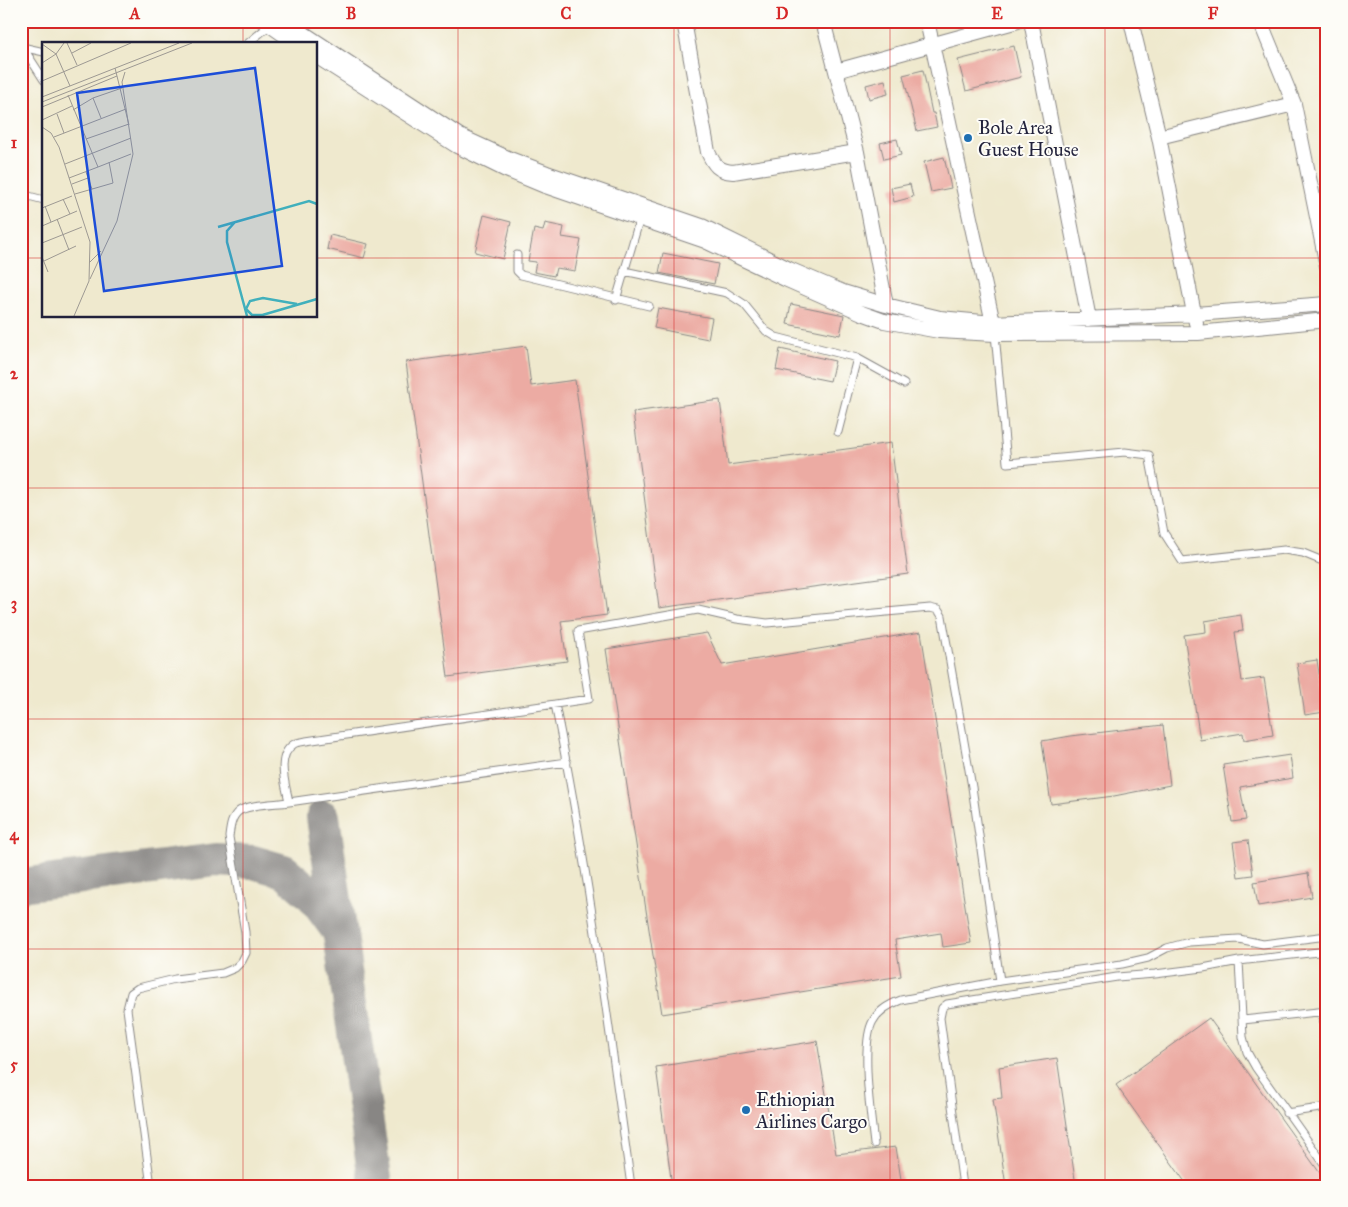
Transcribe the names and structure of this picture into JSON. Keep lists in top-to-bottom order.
{
  "places": ["Bole Area Guest House", "Ethiopian Airlines Cargo"],
  "grid": {
    "columns": [
      "A",
      "B",
      "C",
      "D",
      "E",
      "F"
    ],
    "rows": [
      "1",
      "2",
      "3",
      "4",
      "5"
    ]
  }
}
